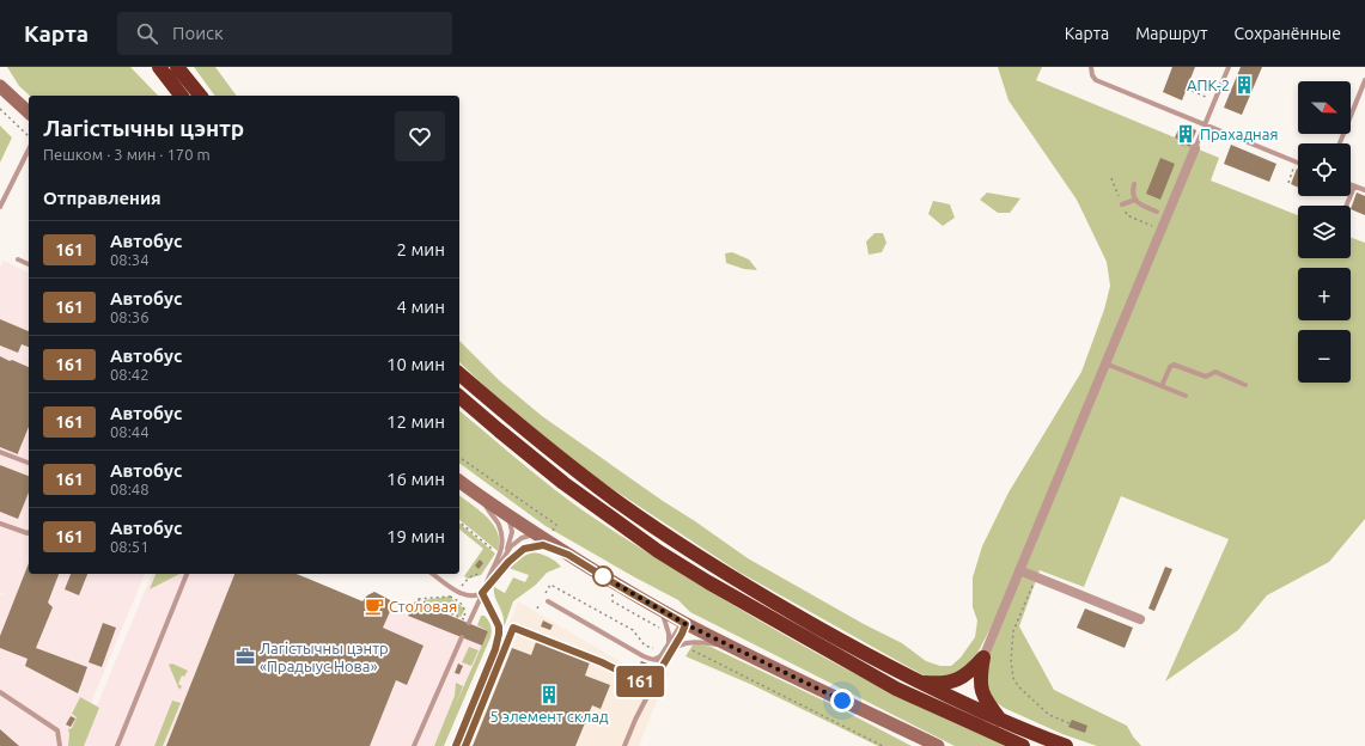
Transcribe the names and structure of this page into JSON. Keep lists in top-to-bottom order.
{
  "places": {
    "building": ["АПК-2", "Прахадная", "5 элемент склад"],
    "cafe": ["Столовая"],
    "office": ["Лагістычны цэнтр «Прадыус Нова»"]
  },
  "lines": ["bus line 161"],
  "north": "right",
  "page": {
    "header": "Карта",
    "search": "Поиск",
    "nav": ["Карта", "Маршрут", "Сохранённые"],
    "on_map": "161",
    "map_buttons": ["+", "−"],
    "heading": [
      ["Лагістычны цэнтр", "Пешком · 3 мин · 170 m"],
      "Отправления"
    ],
    "list": [
      {
        "mark": "161",
        "name": "Автобус",
        "note": "08:34",
        "value": "2 мин"
      },
      {
        "mark": "161",
        "name": "Автобус",
        "note": "08:36",
        "value": "4 мин"
      },
      {
        "mark": "161",
        "name": "Автобус",
        "note": "08:42",
        "value": "10 мин"
      },
      {
        "mark": "161",
        "name": "Автобус",
        "note": "08:44",
        "value": "12 мин"
      },
      {
        "mark": "161",
        "name": "Автобус",
        "note": "08:48",
        "value": "16 мин"
      },
      {
        "mark": "161",
        "name": "Автобус",
        "note": "08:51",
        "value": "19 мин"
      }
    ]
  }
}
